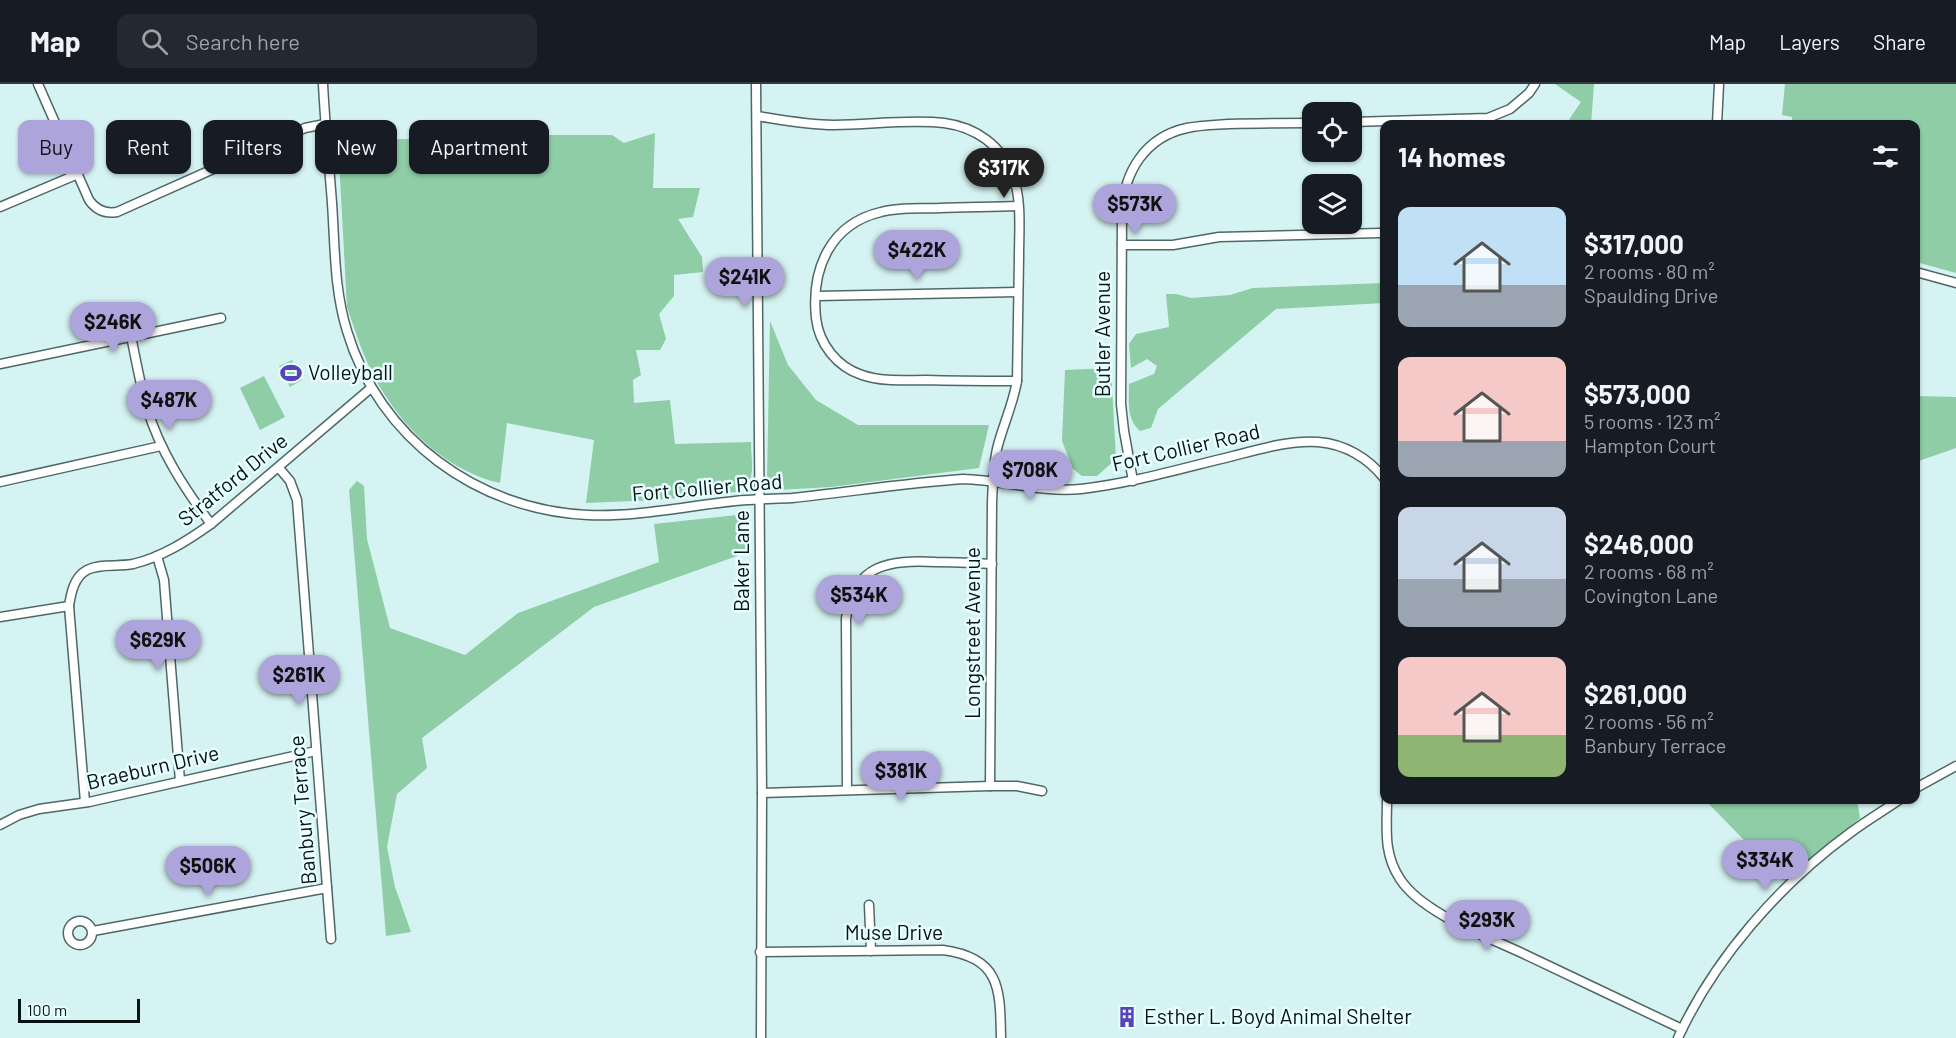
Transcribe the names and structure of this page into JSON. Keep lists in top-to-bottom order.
{
  "streets": {
    "street": [
      "Butler Avenue",
      "Fort Collier Road",
      "Stratford Drive",
      "Baker Lane",
      "Longstreet Avenue",
      "Braeburn Drive",
      "Banbury Terrace",
      "Muse Drive"
    ]
  },
  "crossings": [
    ["Butler Avenue", "Fort Collier Road"],
    ["Fort Collier Road", "Stratford Drive"],
    ["Fort Collier Road", "Baker Lane"],
    ["Fort Collier Road", "Longstreet Avenue"],
    ["Stratford Drive", "Braeburn Drive"],
    ["Stratford Drive", "Banbury Terrace"],
    ["Baker Lane", "Longstreet Avenue"],
    ["Baker Lane", "Muse Drive"],
    ["Braeburn Drive", "Banbury Terrace"]
  ],
  "places": {
    "sports": ["Volleyball"],
    "building": ["Esther L. Boyd Animal Shelter"]
  },
  "scale_bar": "100 m",
  "page": {
    "header": "Map",
    "search": "Search here",
    "nav": ["Map", "Layers", "Share"],
    "chip": [
      "Buy",
      "Rent",
      "Filters",
      "New",
      "Apartment"
    ],
    "heading": "14 homes",
    "price": [
      "$317K",
      "$573K",
      "$422K",
      "$241K",
      "$246K",
      "$487K",
      "$708K",
      "$534K",
      "$629K",
      "$261K",
      "$381K",
      "$334K",
      "$506K",
      "$293K"
    ],
    "list": [
      {
        "name": "$317,000",
        "note": "2 rooms · 80 m² · Spaulding Drive"
      },
      {
        "name": "$573,000",
        "note": "5 rooms · 123 m² · Hampton Court"
      },
      {
        "name": "$246,000",
        "note": "2 rooms · 68 m² · Covington Lane"
      },
      {
        "name": "$261,000",
        "note": "2 rooms · 56 m² · Banbury Terrace"
      }
    ],
    "scale": "100 m"
  }
}
